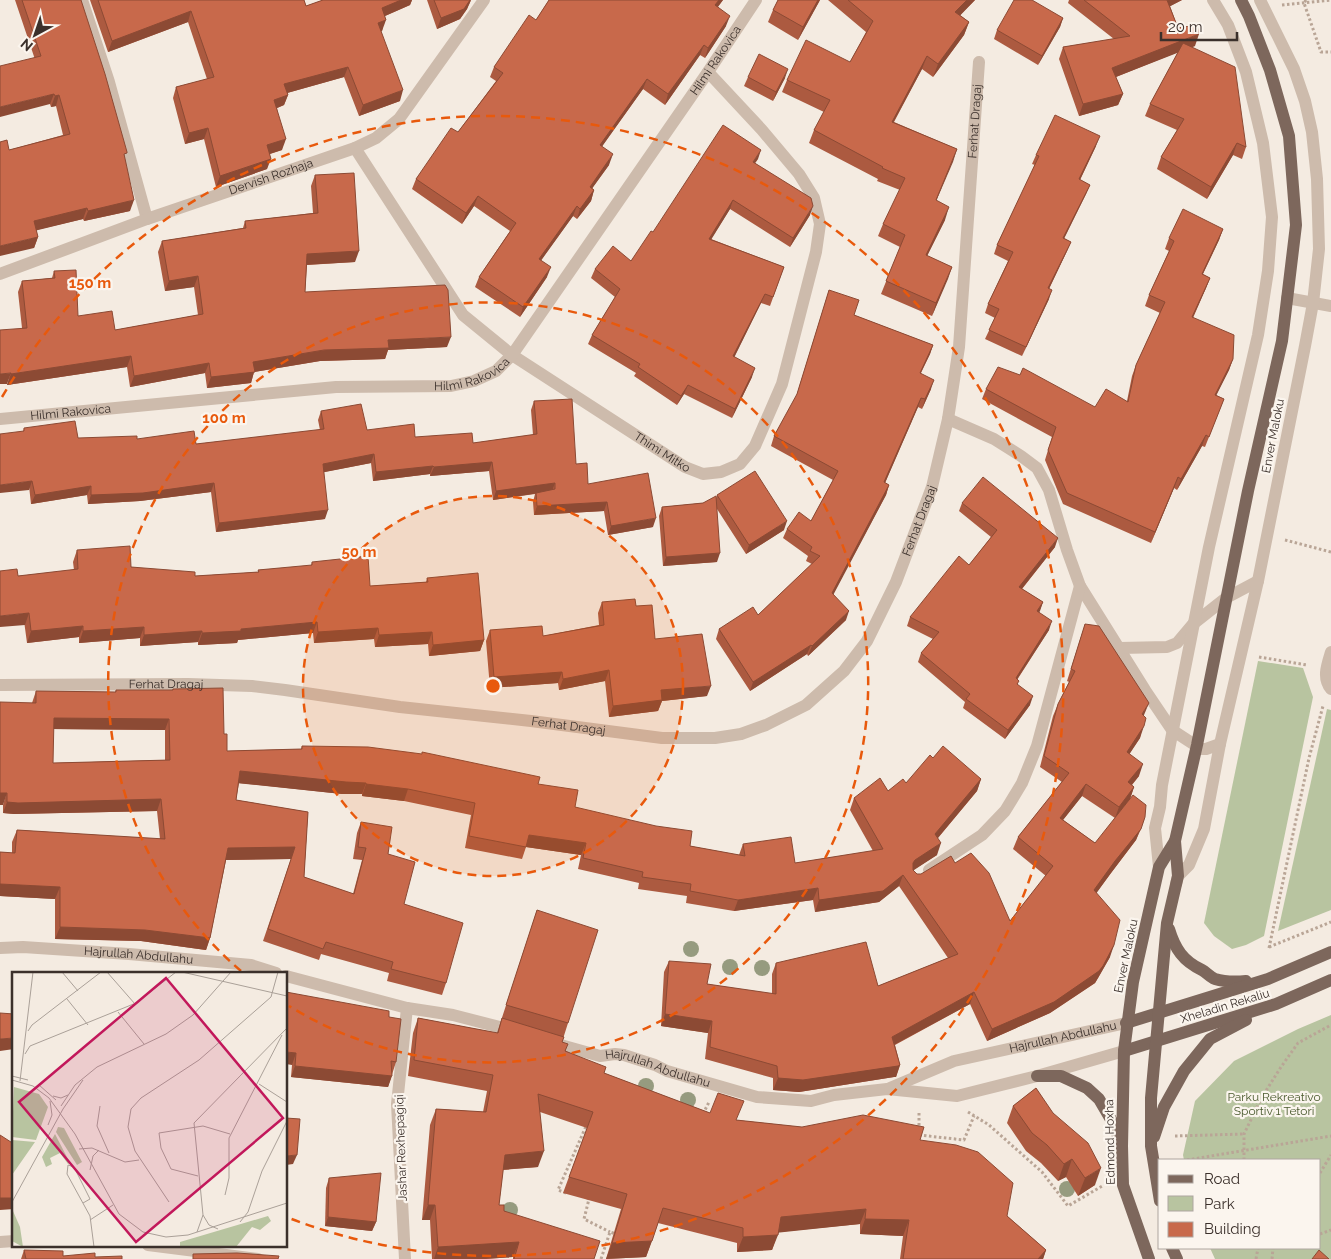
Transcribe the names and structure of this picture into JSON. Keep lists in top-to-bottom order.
{
  "streets": {
    "main road": ["Enver Maloku", "Xheladin Rekaliu", "Edmond Hoxha"],
    "street": [
      "Hilmi Rakovica",
      "Ferhat Dragaj",
      "Dervish Rozhaja",
      "Thimi Mitko",
      "Hajrullah Abdullahu",
      "Jashar Rexhepagiqi"
    ]
  },
  "crossings": [
    ["Hilmi Rakovica", "Thimi Mitko"],
    ["Dervish Rozhaja", "Thimi Mitko"],
    ["Enver Maloku", "Hajrullah Abdullahu"],
    ["Enver Maloku", "Xheladin Rekaliu"],
    ["Enver Maloku", "Edmond Hoxha"],
    ["Hajrullah Abdullahu", "Xheladin Rekaliu"],
    ["Hajrullah Abdullahu", "Edmond Hoxha"],
    ["Hajrullah Abdullahu", "Jashar Rexhepagiqi"],
    ["Xheladin Rekaliu", "Edmond Hoxha"]
  ],
  "parks": ["Parku Rekreativo Sportiv 1 Tetori"],
  "legend": ["Road", "Park", "Building"],
  "scale_bar": "20 m",
  "north": "bottom left",
  "rings": ["150 m", "100 m", "50 m"]
}
